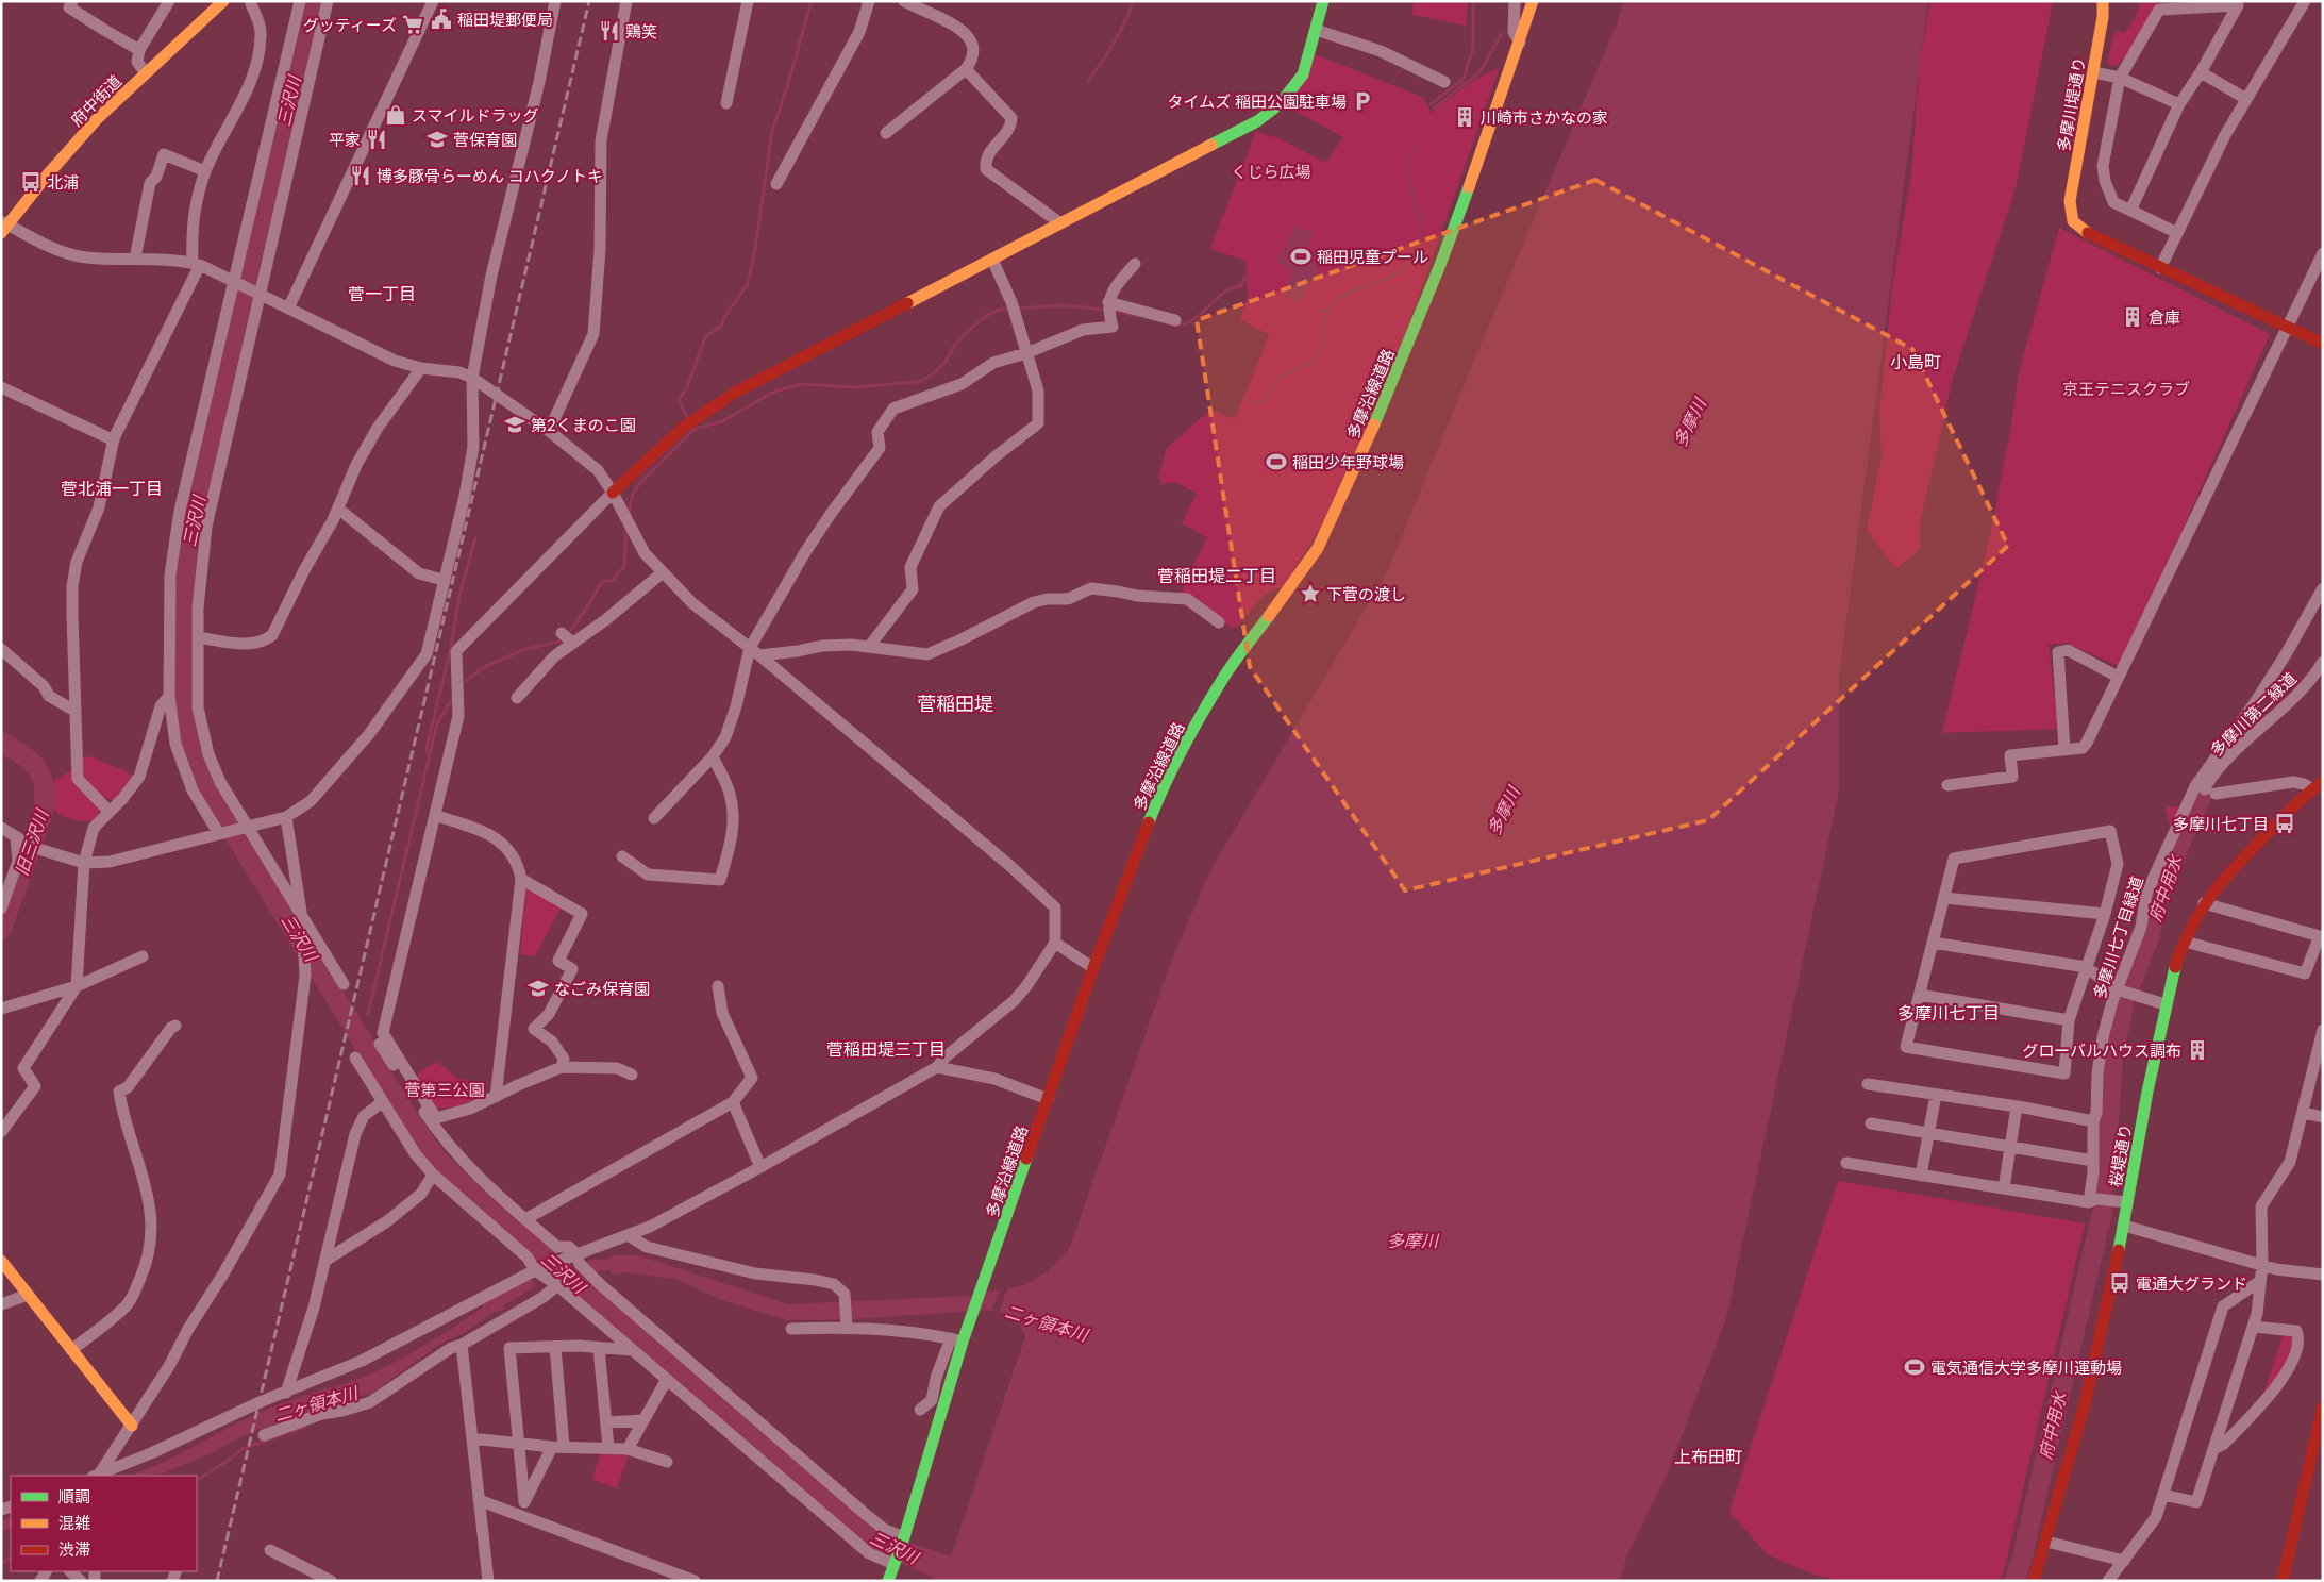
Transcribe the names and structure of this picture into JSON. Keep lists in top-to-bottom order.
{
  "streets": {
    "street": [
      "府中街道",
      "多摩川堤通り",
      "多摩沿線道路",
      "多摩川第二緑道",
      "多摩川七丁目緑道",
      "桜堤通り"
    ]
  },
  "crossings": [
    ["多摩川第二緑道", "桜堤通り"]
  ],
  "districts": [
    "菅一丁目",
    "小島町",
    "菅北浦一丁目",
    "菅稲田堤二丁目",
    "菅稲田堤",
    "多摩川七丁目",
    "菅稲田堤三丁目",
    "上布田町"
  ],
  "water": [
    "三沢川",
    "多摩川",
    "旧三沢川",
    "府中用水",
    "二ヶ領本川"
  ],
  "parks": ["くじら広場", "京王テニスクラブ", "菅第三公園"],
  "places": {
    "public building": ["稲田堤郵便局"],
    "supermarket": ["グッティーズ"],
    "restaurant": ["鶏笑", "平家", "博多豚骨らーめん コハクノトキ"],
    "parking": ["タイムズ 稲田公園駐車場"],
    "shop": ["スマイルドラッグ"],
    "building": ["川崎市さかなの家", "倉庫", "グローバルハウス調布"],
    "school or university": ["菅保育園", "第2くまのこ園", "なごみ保育園"],
    "bus stop": ["北浦", "多摩川七丁目", "電通大グランド"],
    "sports": ["稲田児童プール", "稲田少年野球場", "電気通信大学多摩川運動場"],
    "place": ["下菅の渡し"]
  },
  "legend": ["順調", "混雑", "渋滞"]
}
